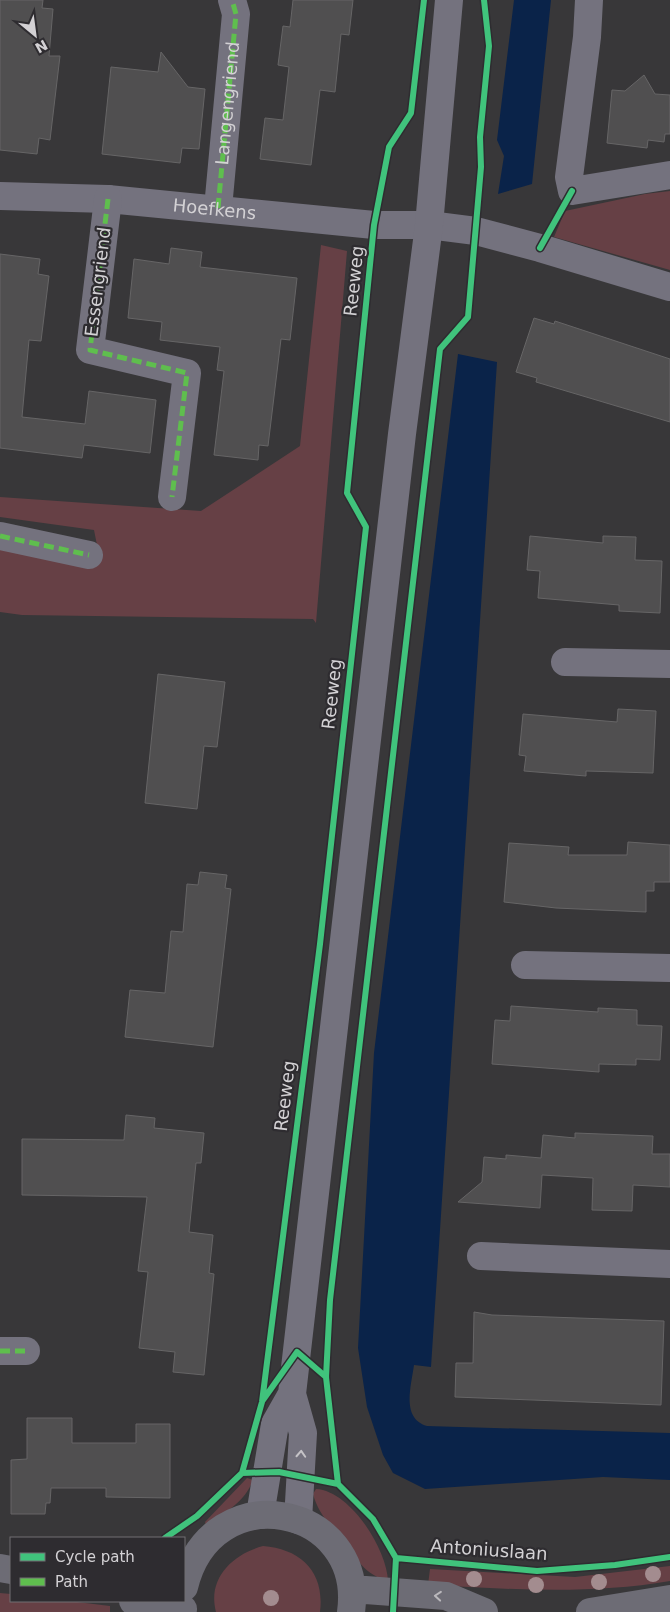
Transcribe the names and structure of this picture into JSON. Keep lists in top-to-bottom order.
{
  "streets": {
    "street": ["Langengriend", "Hoefkens", "Essengriend"],
    "cycle path": ["Reeweg", "Antoniuslaan"]
  },
  "crossings": [
    ["Langengriend", "Hoefkens"],
    ["Hoefkens", "Essengriend"]
  ],
  "legend": ["Cycle path", "Path"],
  "north": "bottom right"
}
